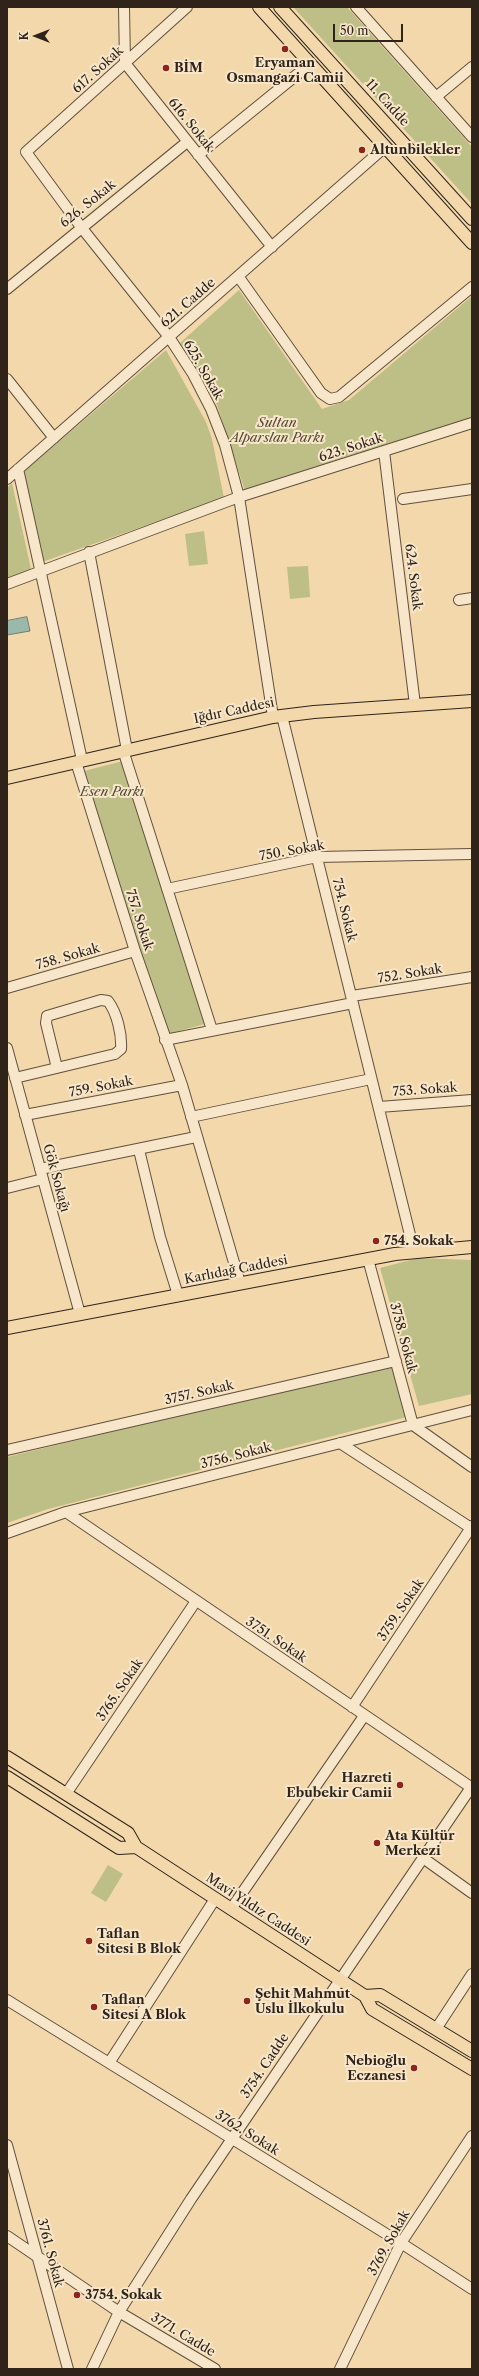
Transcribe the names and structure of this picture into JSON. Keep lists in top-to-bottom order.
{
  "streets": {
    "main road": [
      "11. Cadde",
      "Iğdır Caddesi",
      "Karlıdağ Caddesi",
      "Mavi Yıldız Caddesi"
    ],
    "street": [
      "617. Sokak",
      "616. Sokak",
      "626. Sokak",
      "621. Cadde",
      "625. Sokak",
      "623. Sokak",
      "624. Sokak",
      "750. Sokak",
      "754. Sokak",
      "757. Sokak",
      "758. Sokak",
      "752. Sokak",
      "759. Sokak",
      "753. Sokak",
      "Gök Sokağı",
      "3758. Sokak",
      "3757. Sokak",
      "3756. Sokak",
      "3759. Sokak",
      "3751. Sokak",
      "3765. Sokak",
      "3754. Cadde",
      "3762. Sokak",
      "3769. Sokak",
      "3761. Sokak",
      "3771. Cadde"
    ]
  },
  "crossings": [
    ["617. Sokak", "616. Sokak"],
    ["617. Sokak", "625. Sokak"],
    ["616. Sokak", "626. Sokak"],
    ["616. Sokak", "621. Cadde"],
    ["626. Sokak", "625. Sokak"],
    ["621. Cadde", "625. Sokak"],
    ["621. Cadde", "757. Sokak"],
    ["625. Sokak", "623. Sokak"],
    ["625. Sokak", "Iğdır Caddesi"],
    ["625. Sokak", "754. Sokak"],
    ["623. Sokak", "624. Sokak"],
    ["623. Sokak", "757. Sokak"],
    ["624. Sokak", "Iğdır Caddesi"],
    ["Iğdır Caddesi", "754. Sokak"],
    ["Iğdır Caddesi", "757. Sokak"],
    ["750. Sokak", "754. Sokak"],
    ["754. Sokak", "752. Sokak"],
    ["754. Sokak", "753. Sokak"],
    ["754. Sokak", "Karlıdağ Caddesi"],
    ["757. Sokak", "758. Sokak"],
    ["757. Sokak", "752. Sokak"],
    ["757. Sokak", "759. Sokak"],
    ["757. Sokak", "Karlıdağ Caddesi"],
    ["759. Sokak", "Gök Sokağı"],
    ["Gök Sokağı", "Karlıdağ Caddesi"],
    ["Karlıdağ Caddesi", "3758. Sokak"],
    ["3758. Sokak", "3757. Sokak"],
    ["3758. Sokak", "3756. Sokak"],
    ["3756. Sokak", "3751. Sokak"],
    ["3759. Sokak", "3751. Sokak"],
    ["3751. Sokak", "3765. Sokak"],
    ["3751. Sokak", "3754. Cadde"],
    ["3765. Sokak", "Mavi Yıldız Caddesi"],
    ["Mavi Yıldız Caddesi", "3754. Cadde"],
    ["3754. Cadde", "3762. Sokak"],
    ["3754. Cadde", "3771. Cadde"],
    ["3762. Sokak", "3769. Sokak"],
    ["3761. Sokak", "3771. Cadde"]
  ],
  "parks": ["Sultan Alparslan Parkı", "Esen Parkı"],
  "places": [
    "Eryaman Osmangazi Camii",
    "BİM",
    "Altunbilekler",
    "754. Sokak",
    "Hazreti Ebubekir Camii",
    "Ata Kültür Merkezi",
    "Taflan Sitesi B Blok",
    "Şehit Mahmut Uslu İlkokulu",
    "Taflan Sitesi A Blok",
    "Nebioğlu Eczanesi",
    "3754. Sokak"
  ],
  "scale_bar": "50 m",
  "north": "left"
}
